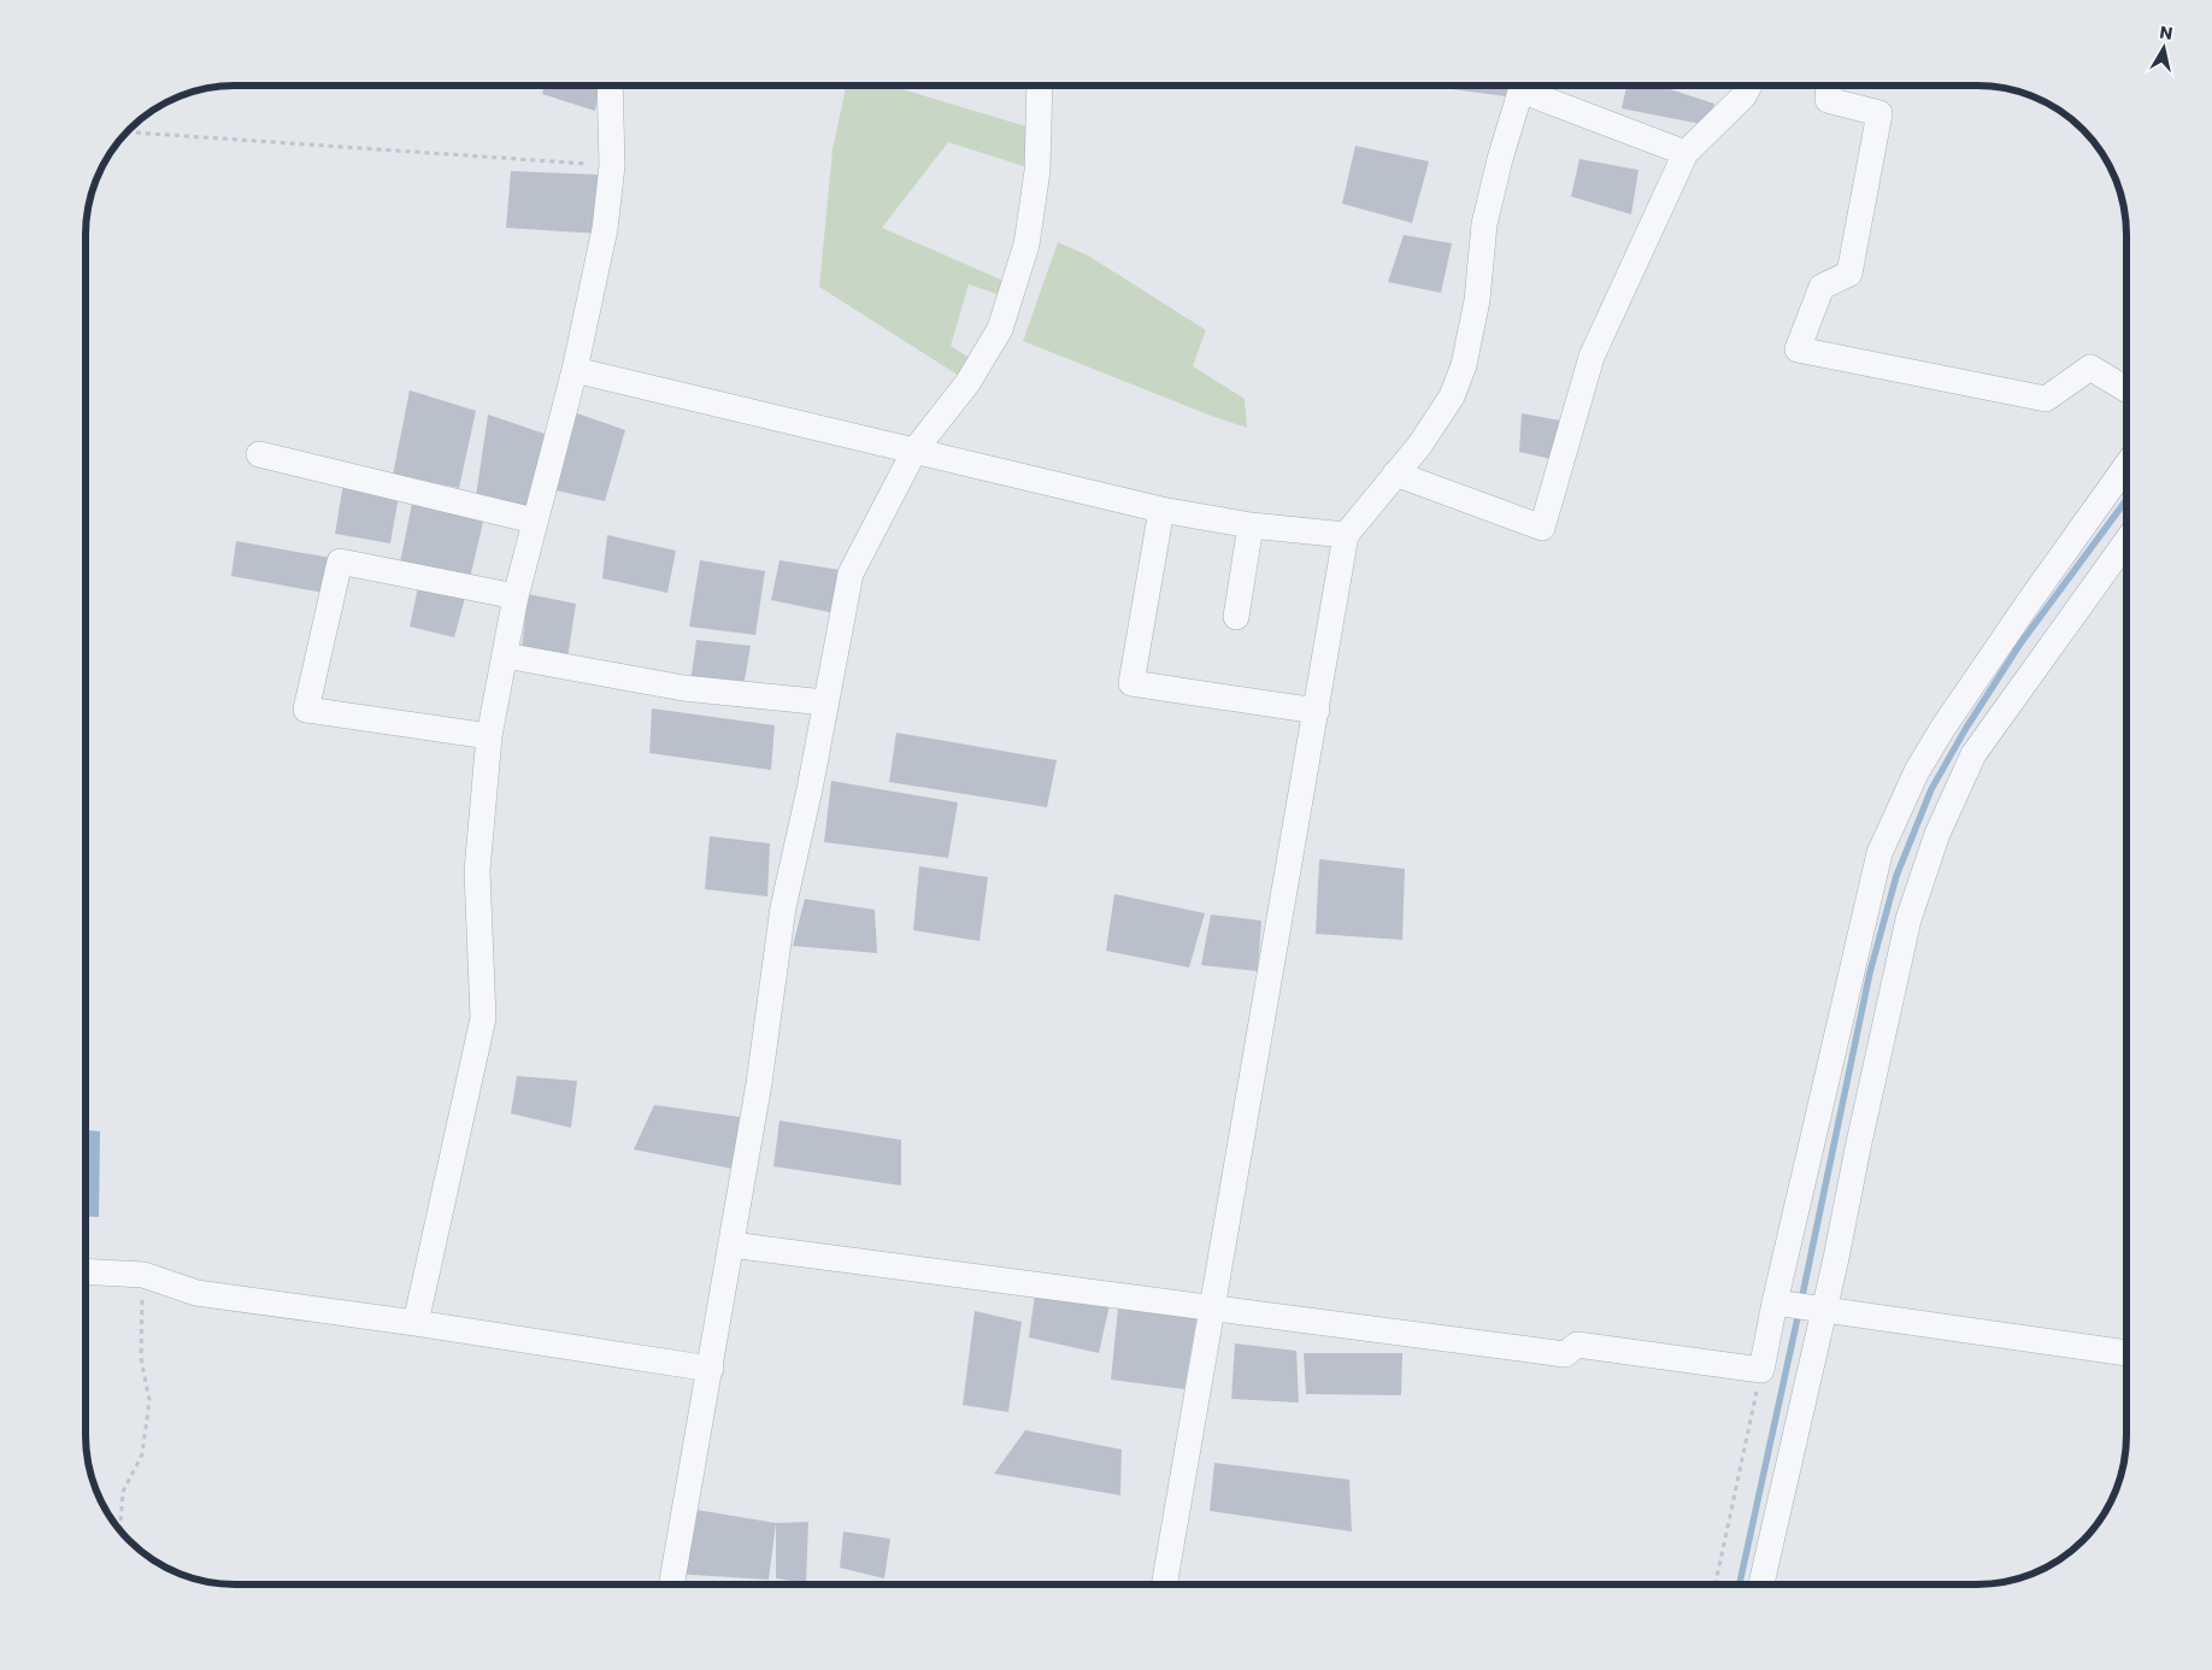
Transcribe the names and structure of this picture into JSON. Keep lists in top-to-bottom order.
{
  "north": "top"
}
